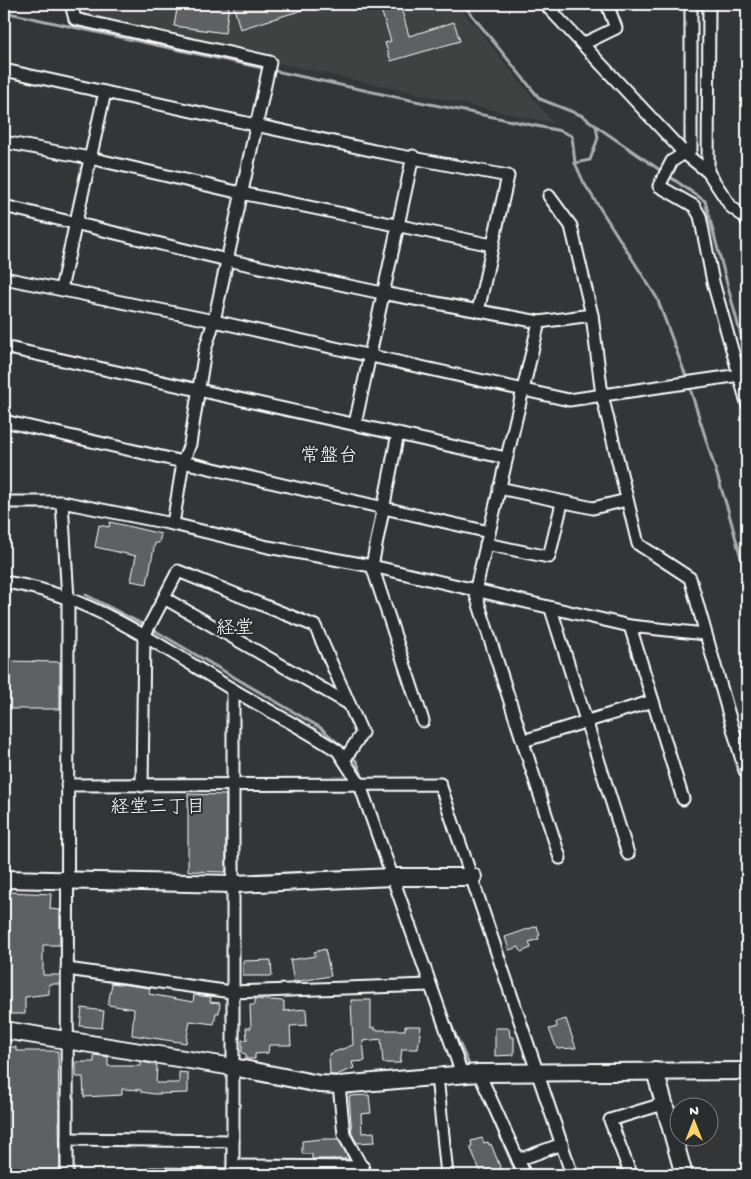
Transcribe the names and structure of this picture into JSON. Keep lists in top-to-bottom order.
{
  "districts": ["常盤台", "経堂", "経堂三丁目"],
  "north": "top"
}
